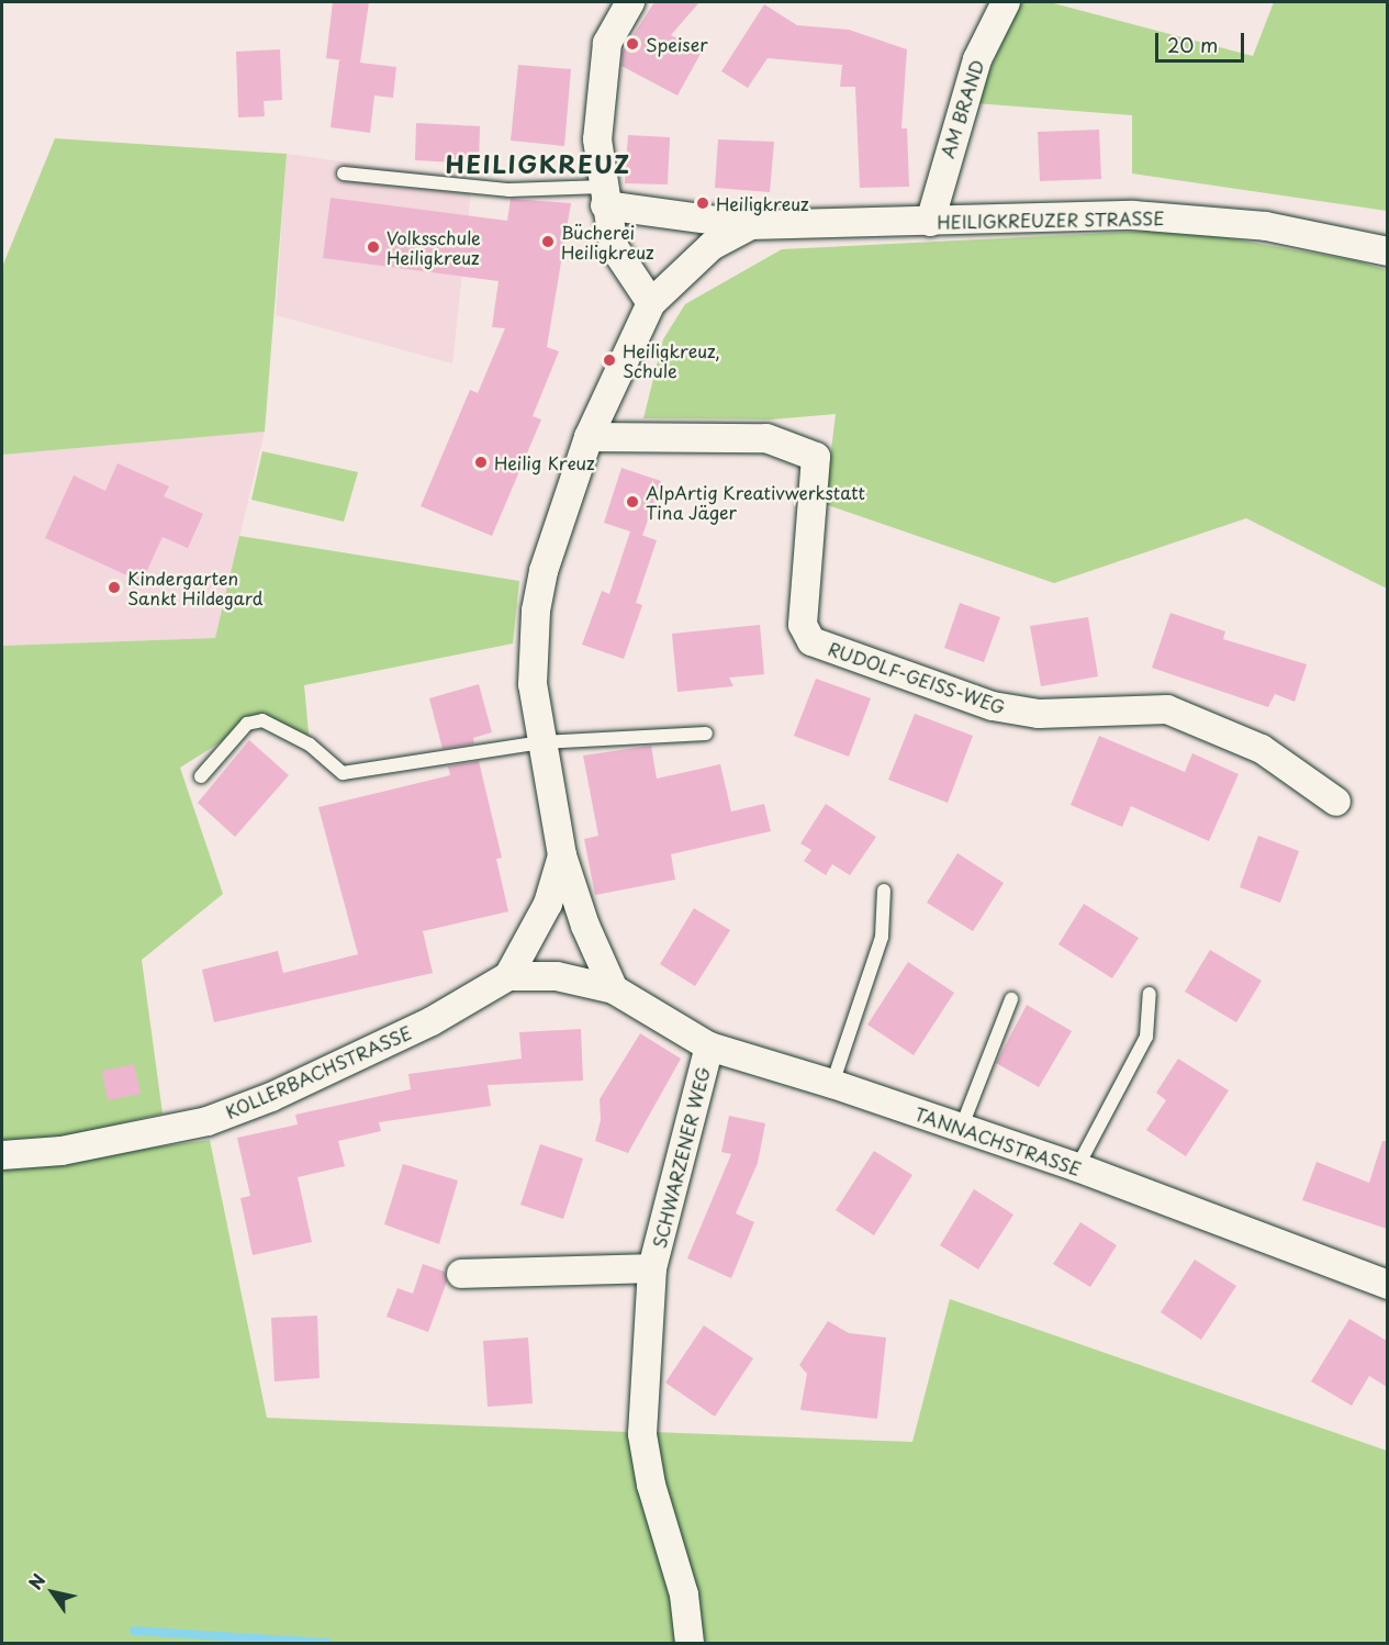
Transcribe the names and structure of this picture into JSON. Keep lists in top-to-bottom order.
{
  "streets": {
    "street": [
      "AM BRAND",
      "HEILIGKREUZER STRASSE",
      "RUDOLF-GEISS-WEG",
      "KOLLERBACHSTRASSE",
      "TANNACHSTRASSE",
      "SCHWARZENER WEG"
    ]
  },
  "crossings": [
    ["AM BRAND", "HEILIGKREUZER STRASSE"],
    ["HEILIGKREUZER STRASSE", "RUDOLF-GEISS-WEG"],
    ["HEILIGKREUZER STRASSE", "KOLLERBACHSTRASSE"],
    ["HEILIGKREUZER STRASSE", "TANNACHSTRASSE"],
    ["KOLLERBACHSTRASSE", "TANNACHSTRASSE"],
    ["TANNACHSTRASSE", "SCHWARZENER WEG"]
  ],
  "districts": ["HEILIGKREUZ"],
  "places": [
    "Speiser",
    "Heiligkreuz",
    "Bücherei Heiligkreuz",
    "Volksschule Heiligkreuz",
    "Heiligkreuz, Schule",
    "Heilig Kreuz",
    "AlpArtig Kreativwerkstatt Tina Jäger",
    "Kindergarten Sankt Hildegard"
  ],
  "scale_bar": "20 m",
  "north": "top left"
}
